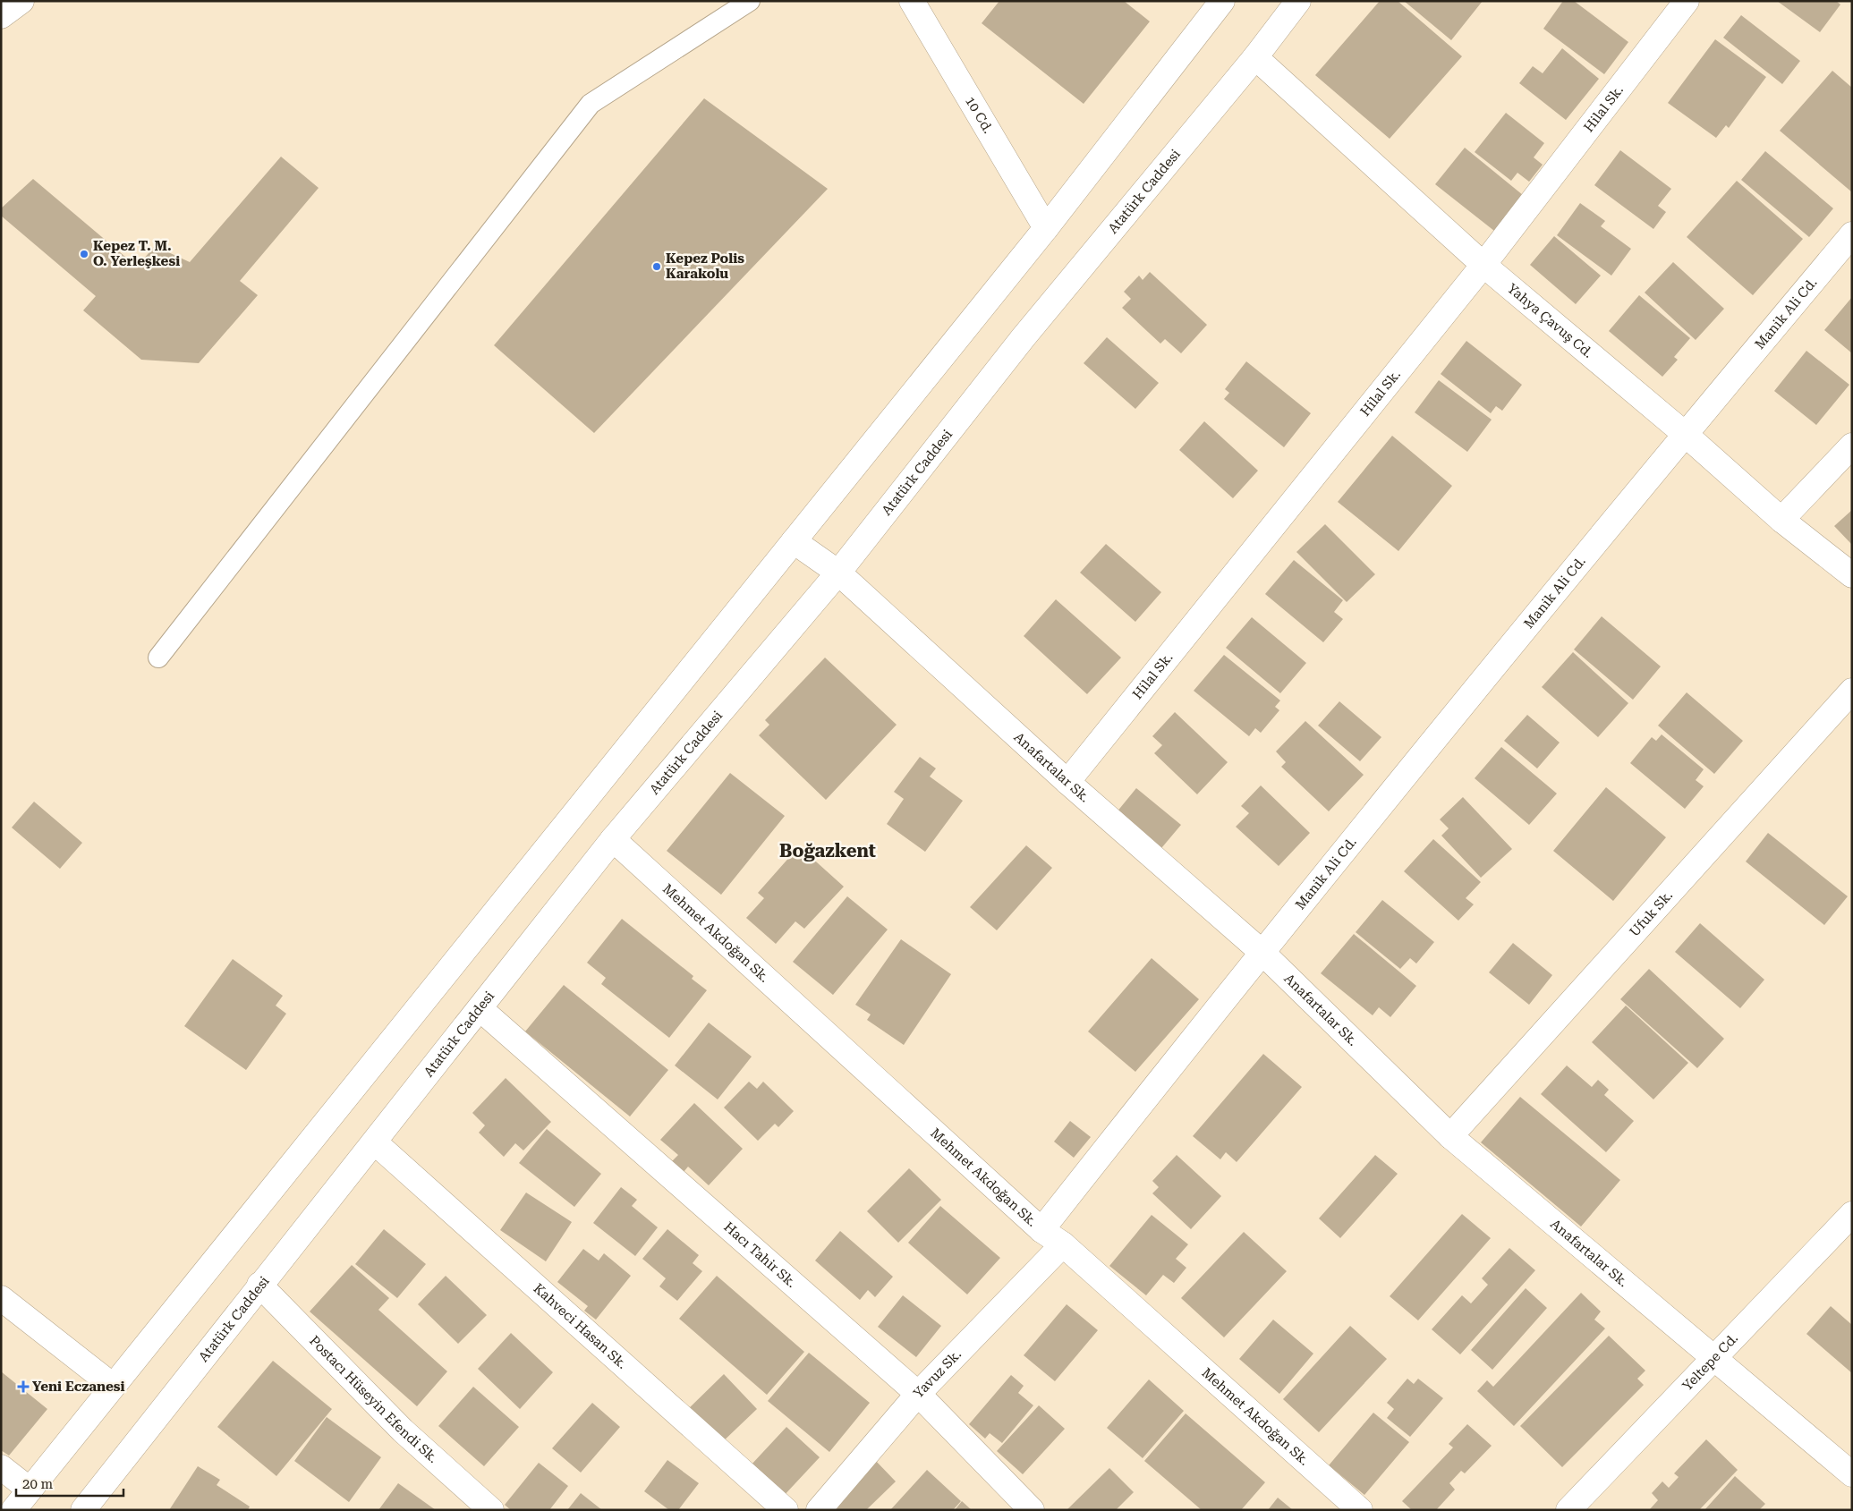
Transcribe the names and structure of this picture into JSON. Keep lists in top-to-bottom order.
{
  "streets": {
    "street": [
      "Hilal Sk.",
      "10 Cd.",
      "Atatürk Caddesi",
      "Manik Ali Cd.",
      "Yahya Çavuş Cd.",
      "Anafartalar Sk.",
      "Ufuk Sk.",
      "Mehmet Akdoğan Sk.",
      "Hacı Tahir Sk.",
      "Kahveci Hasan Sk.",
      "Yeltepe Cd.",
      "Yavuz Sk.",
      "Postacı Hüseyin Efendi Sk."
    ]
  },
  "crossings": [
    ["Hilal Sk.", "Yahya Çavuş Cd."],
    ["Hilal Sk.", "Anafartalar Sk."],
    ["Atatürk Caddesi", "Yahya Çavuş Cd."],
    ["Atatürk Caddesi", "Anafartalar Sk."],
    ["Atatürk Caddesi", "Mehmet Akdoğan Sk."],
    ["Atatürk Caddesi", "Hacı Tahir Sk."],
    ["Atatürk Caddesi", "Kahveci Hasan Sk."],
    ["Atatürk Caddesi", "Postacı Hüseyin Efendi Sk."],
    ["Manik Ali Cd.", "Yahya Çavuş Cd."],
    ["Manik Ali Cd.", "Anafartalar Sk."],
    ["Manik Ali Cd.", "Mehmet Akdoğan Sk."],
    ["Anafartalar Sk.", "Ufuk Sk."],
    ["Anafartalar Sk.", "Yeltepe Cd."],
    ["Mehmet Akdoğan Sk.", "Yavuz Sk."],
    ["Hacı Tahir Sk.", "Yavuz Sk."]
  ],
  "districts": ["Boğazkent"],
  "places": {
    "other": ["Kepez T. M. O. Yerleşkesi", "Kepez Polis Karakolu"],
    "health": ["Yeni Eczanesi"]
  },
  "scale_bar": "20 m"
}
